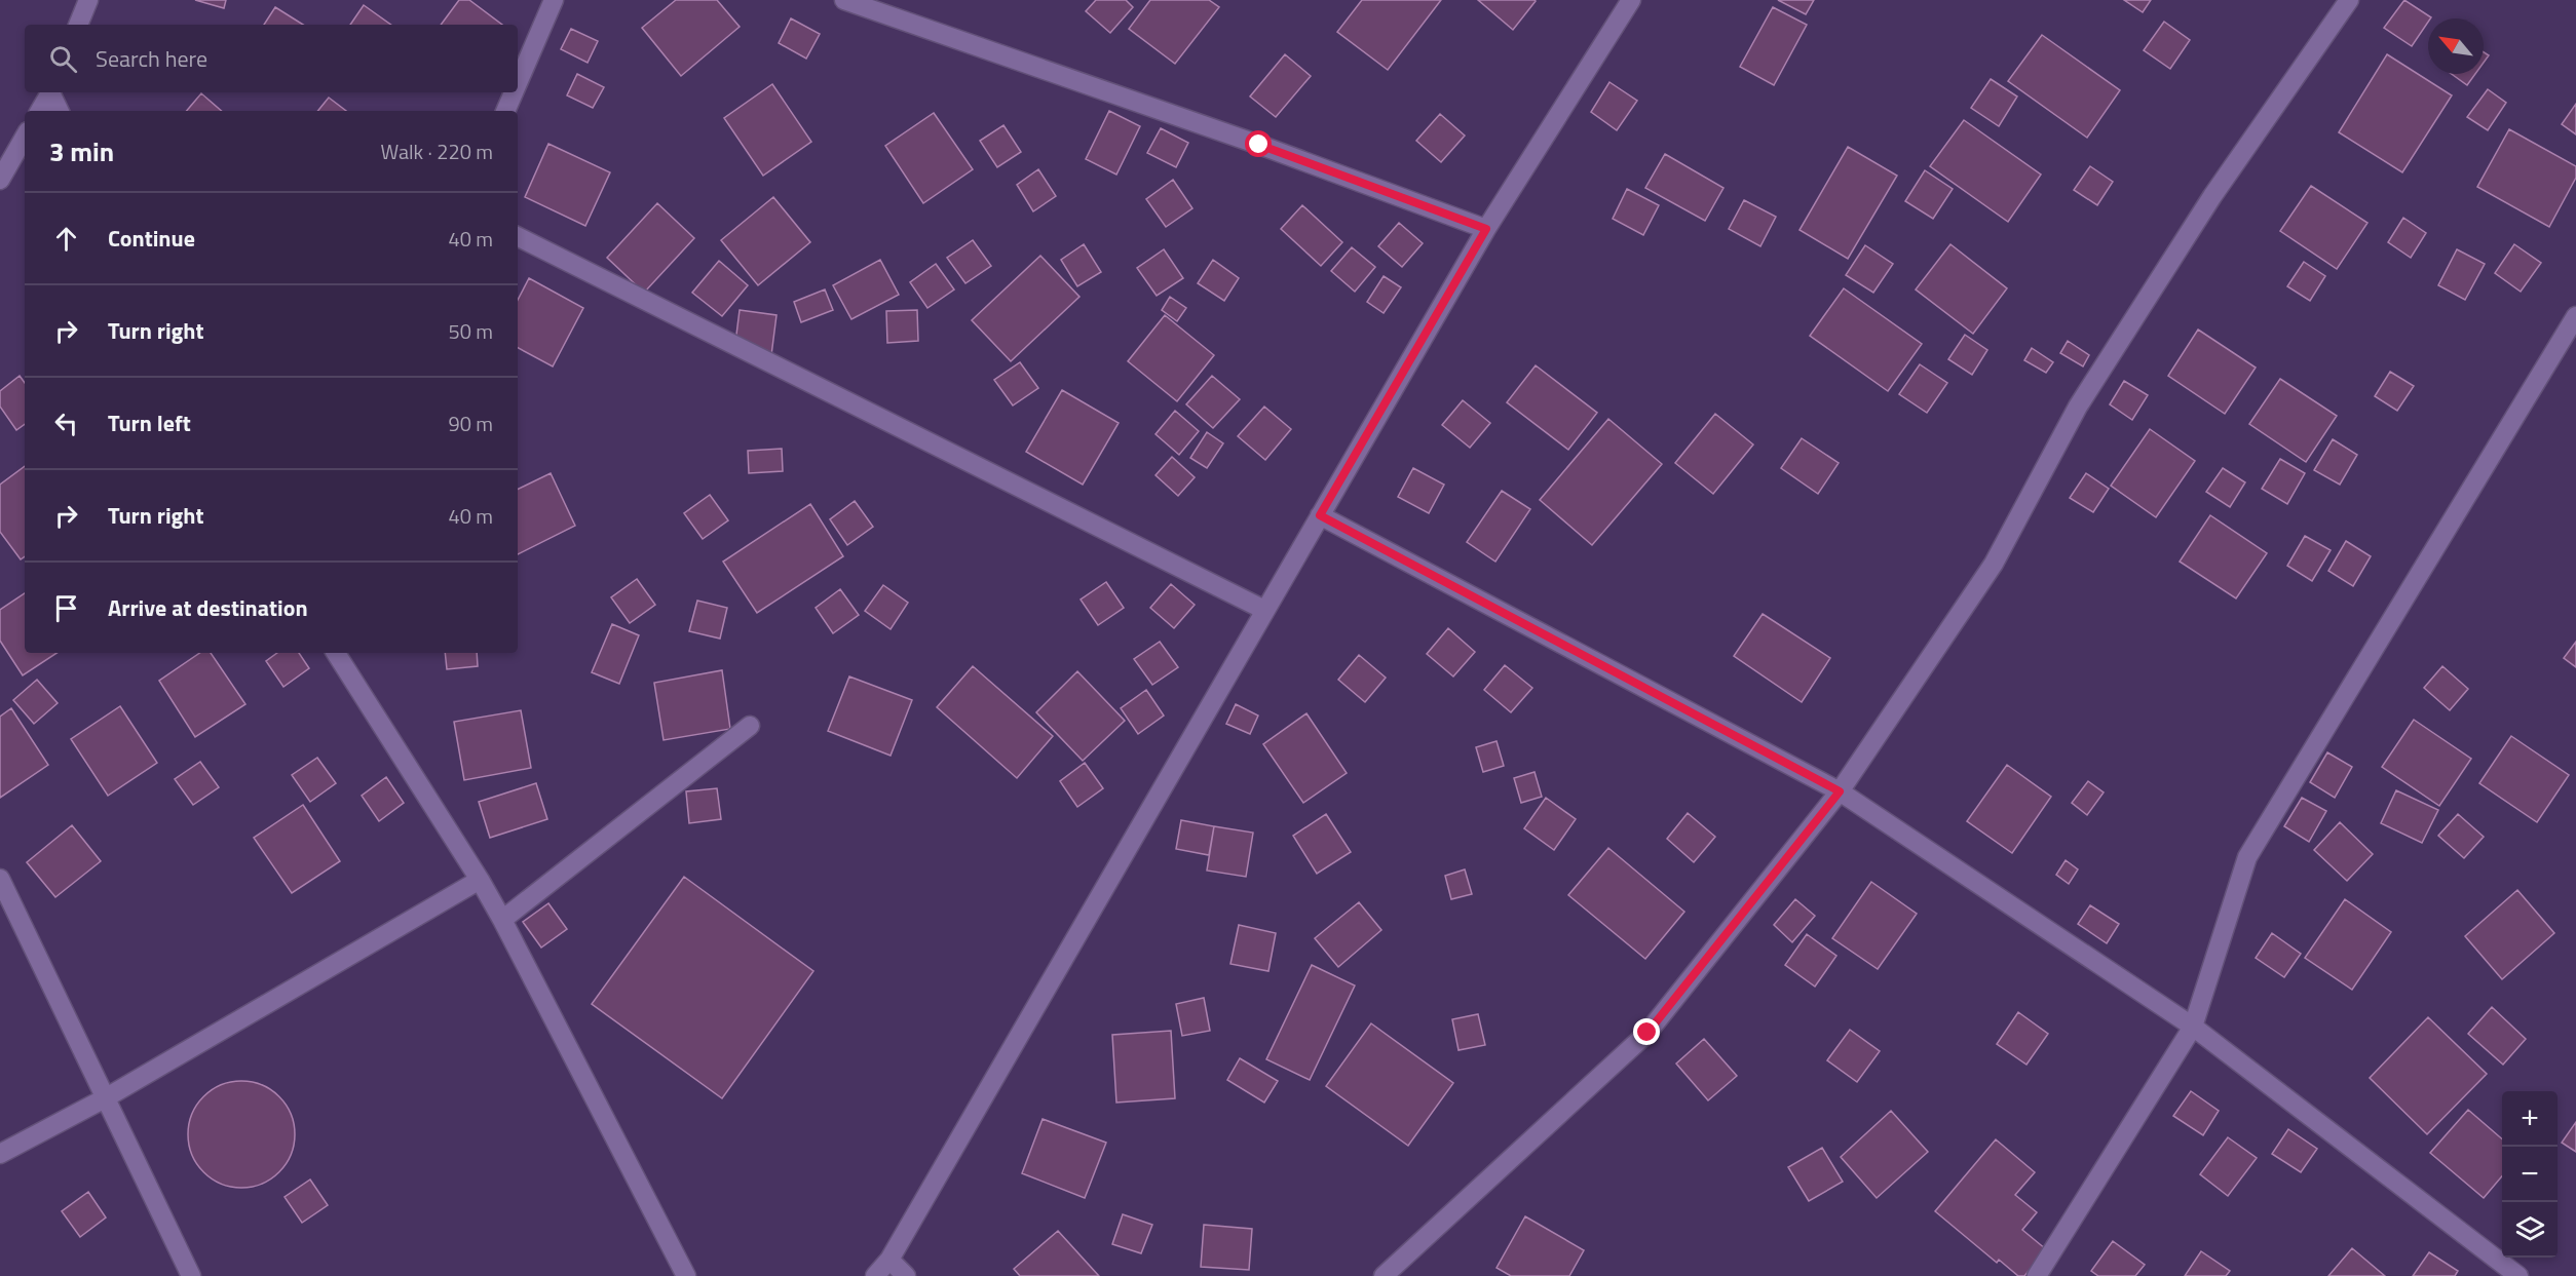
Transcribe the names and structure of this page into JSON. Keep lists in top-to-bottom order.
{
  "north": "top left",
  "page": {
    "search": "Search here",
    "heading": ["3 min", "Walk · 220 m"],
    "list": [
      ["Continue", "40 m"],
      ["Turn right", "50 m"],
      ["Turn left", "90 m"],
      ["Turn right", "40 m"],
      "Arrive at destination"
    ],
    "map_buttons": ["+", "−"]
  }
}
